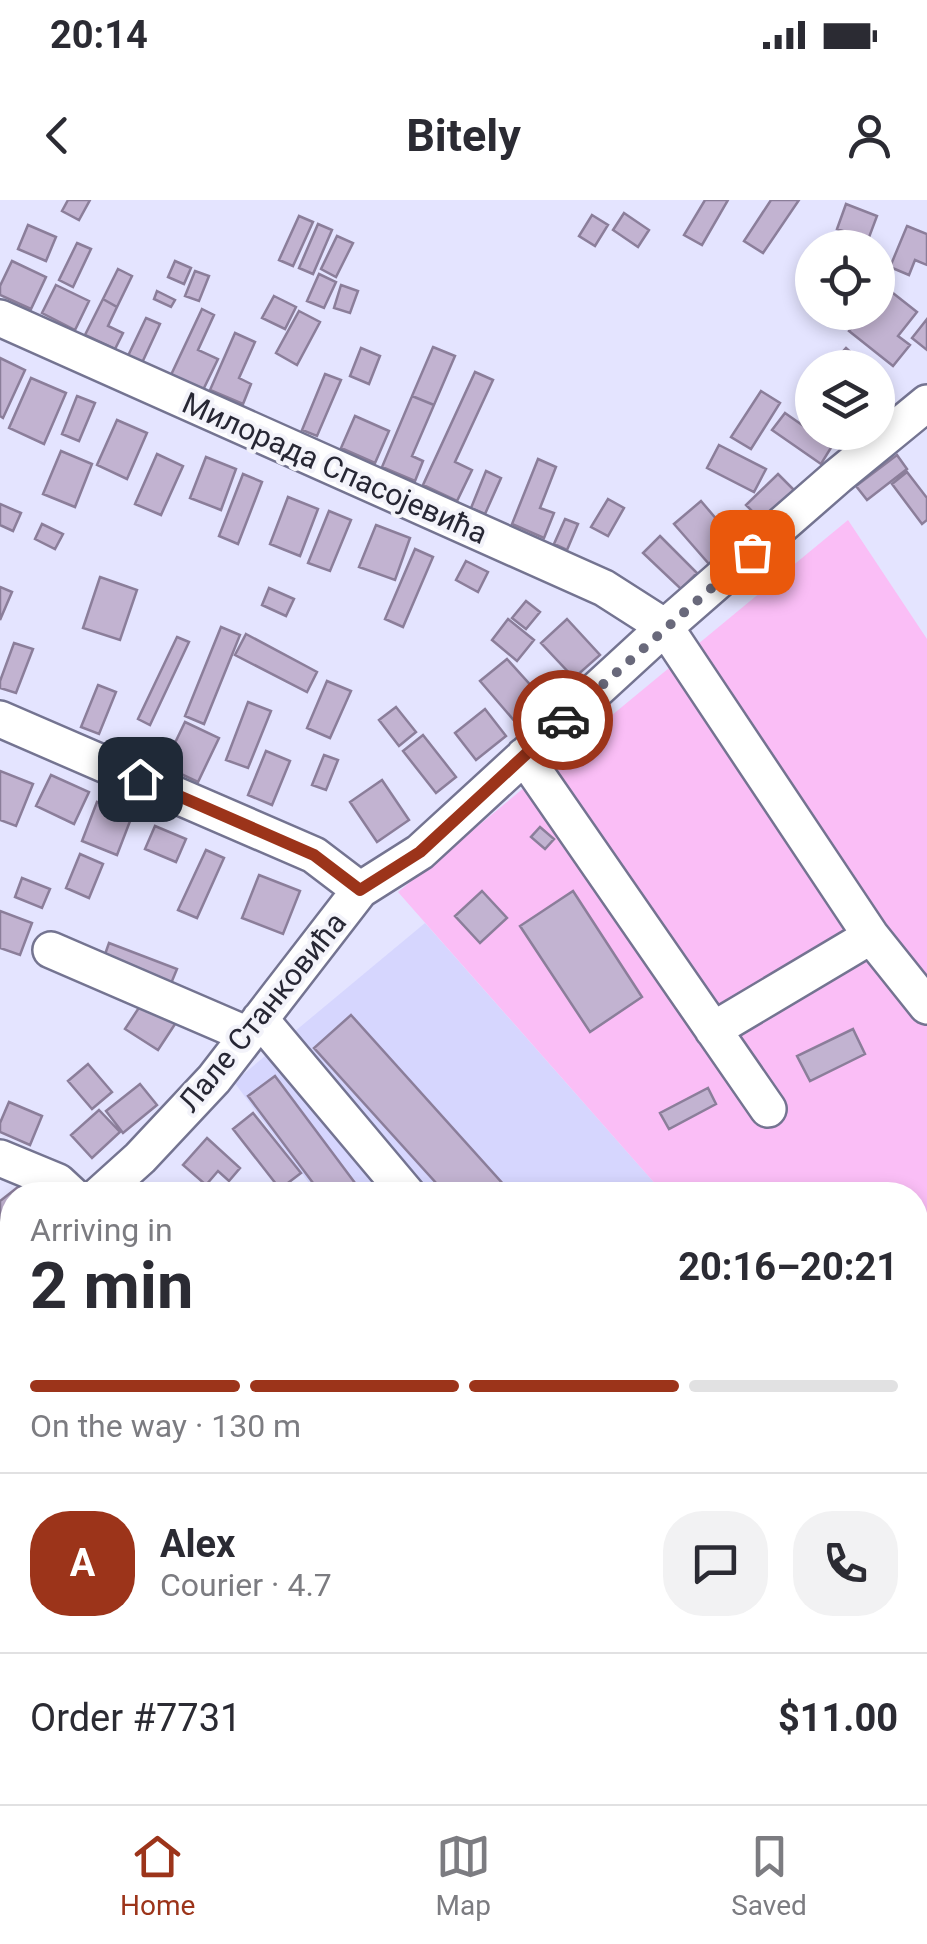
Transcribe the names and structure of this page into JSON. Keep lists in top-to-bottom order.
{
  "streets": {
    "street": ["Милорада Спасојевића", "Лале Станковића"]
  },
  "crossings": [
    ["Милорада Спасојевића", "Лале Станковића"]
  ],
  "page": {
    "status": "20:14",
    "header": "Bitely",
    "heading": ["2 min", "Arriving in", "20:16–20:21"],
    "panel": [
      "Alex",
      "Courier · 4.7",
      "Order #7731",
      "$11.00"
    ],
    "bar": "On the way · 130 m",
    "round": "A",
    "tabs": ["Home", "Map", "Saved"]
  }
}
